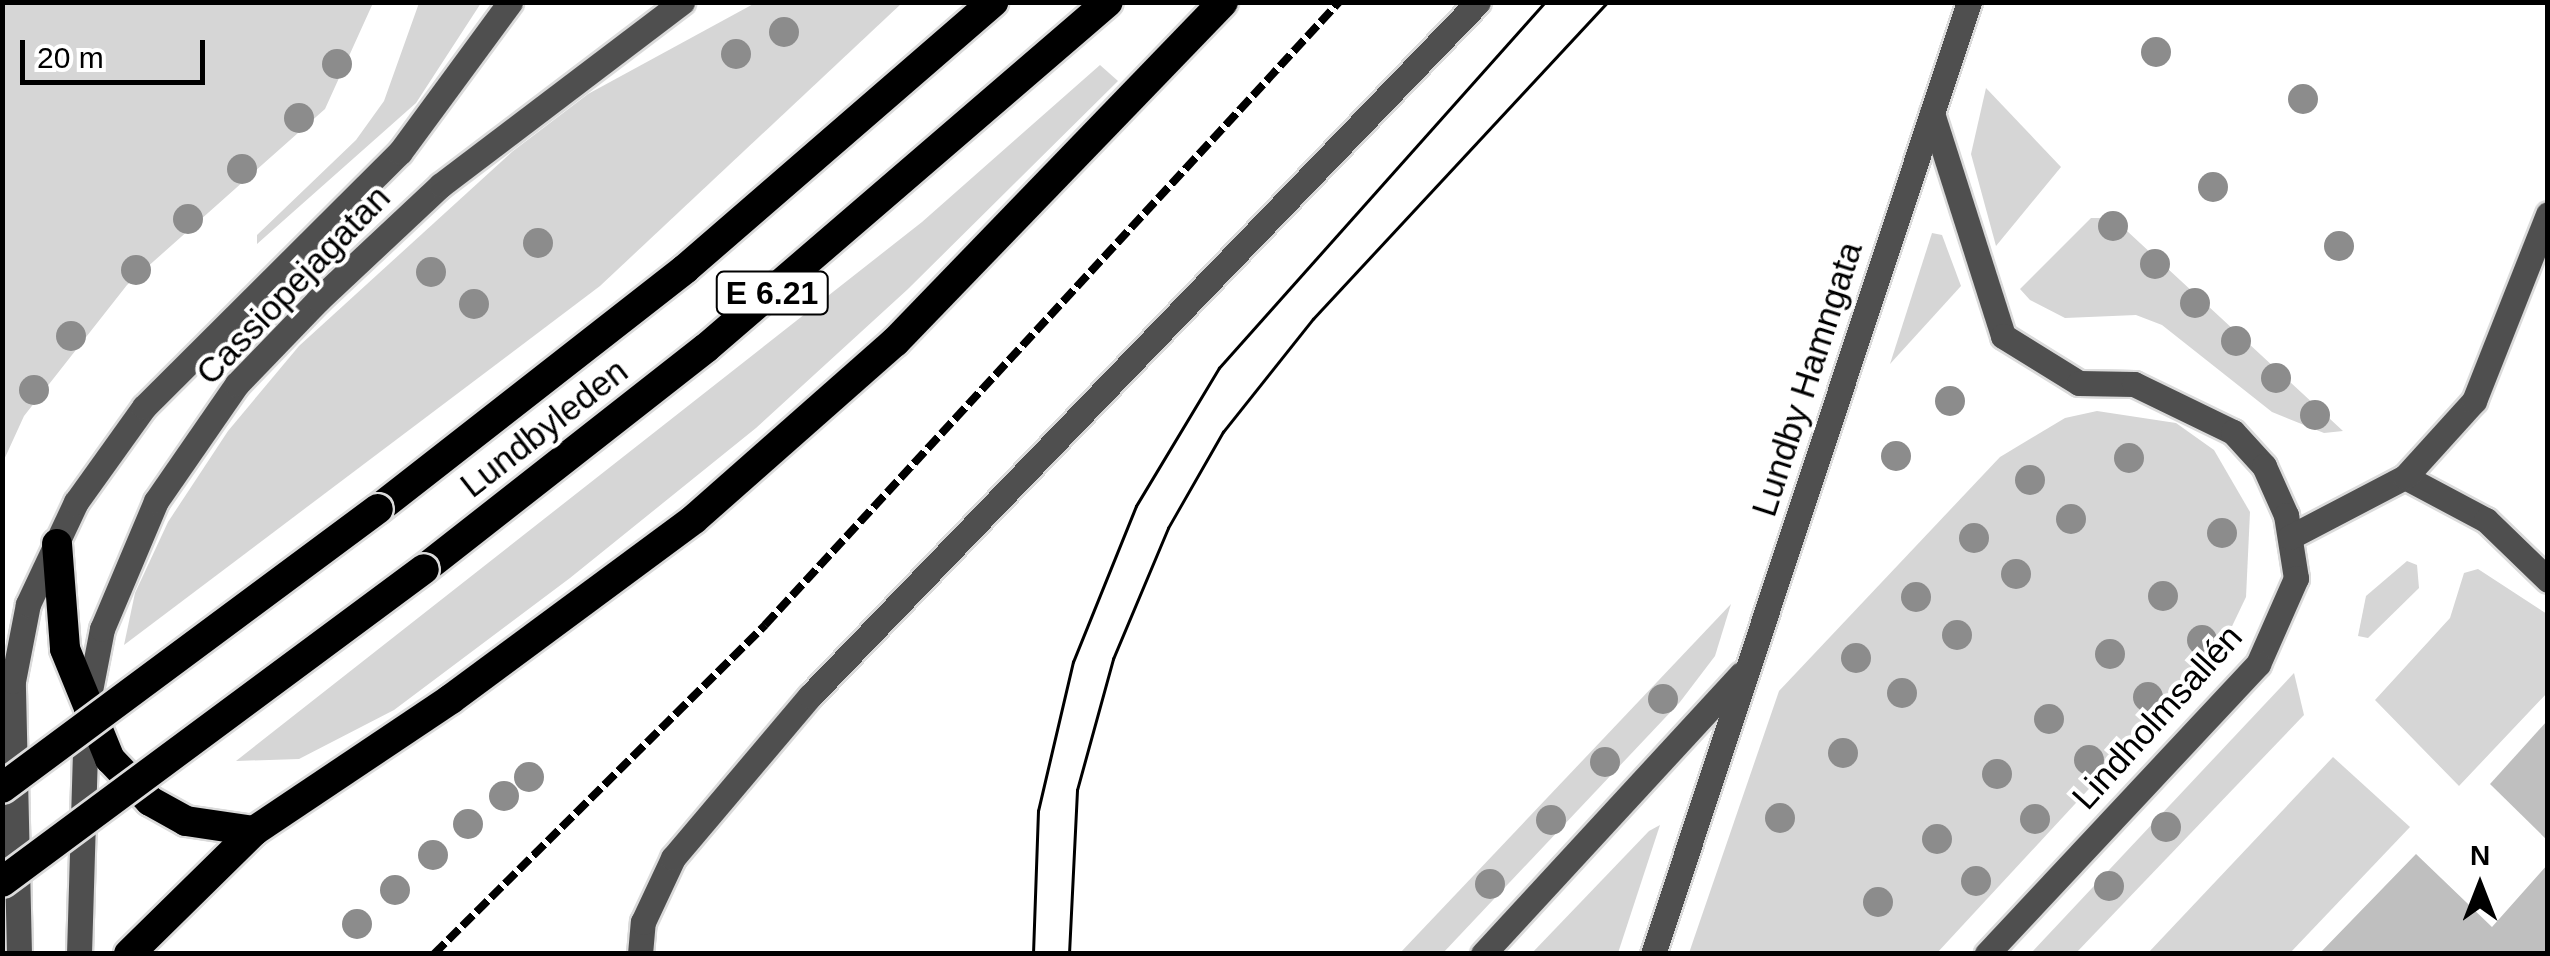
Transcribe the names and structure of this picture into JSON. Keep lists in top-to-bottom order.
{
  "streets": {
    "highway": ["E 6.21", "Lundbyleden"],
    "street": ["Cassiopejagatan", "Lundby Hamngata", "Lindholmsallén"]
  },
  "crossings": [
    ["Lundby Hamngata", "Lindholmsallén"]
  ],
  "scale_bar": "20 m",
  "north": "top"
}
